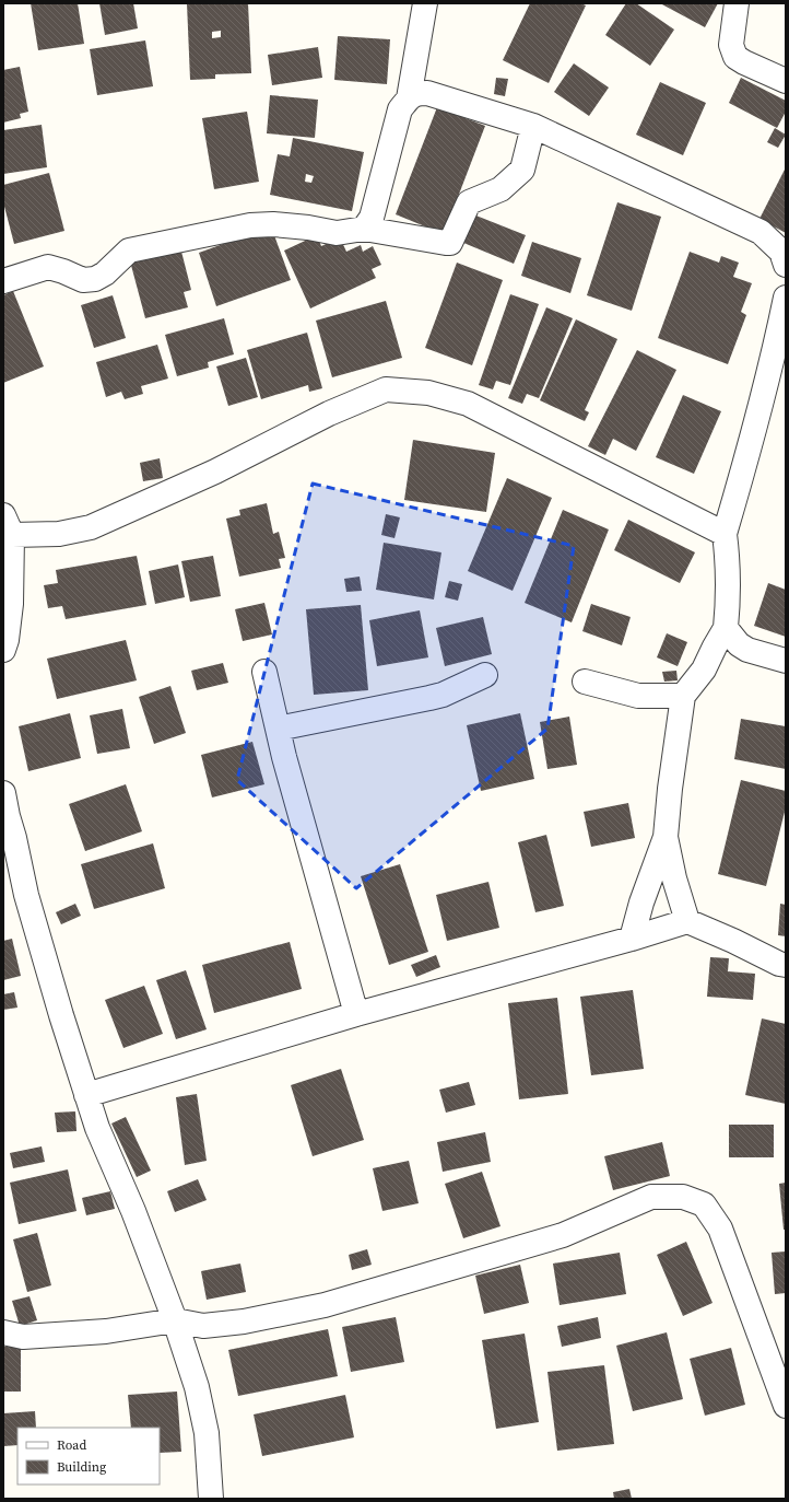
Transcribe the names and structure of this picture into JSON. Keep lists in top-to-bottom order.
{
  "legend": ["Road", "Building"]
}
